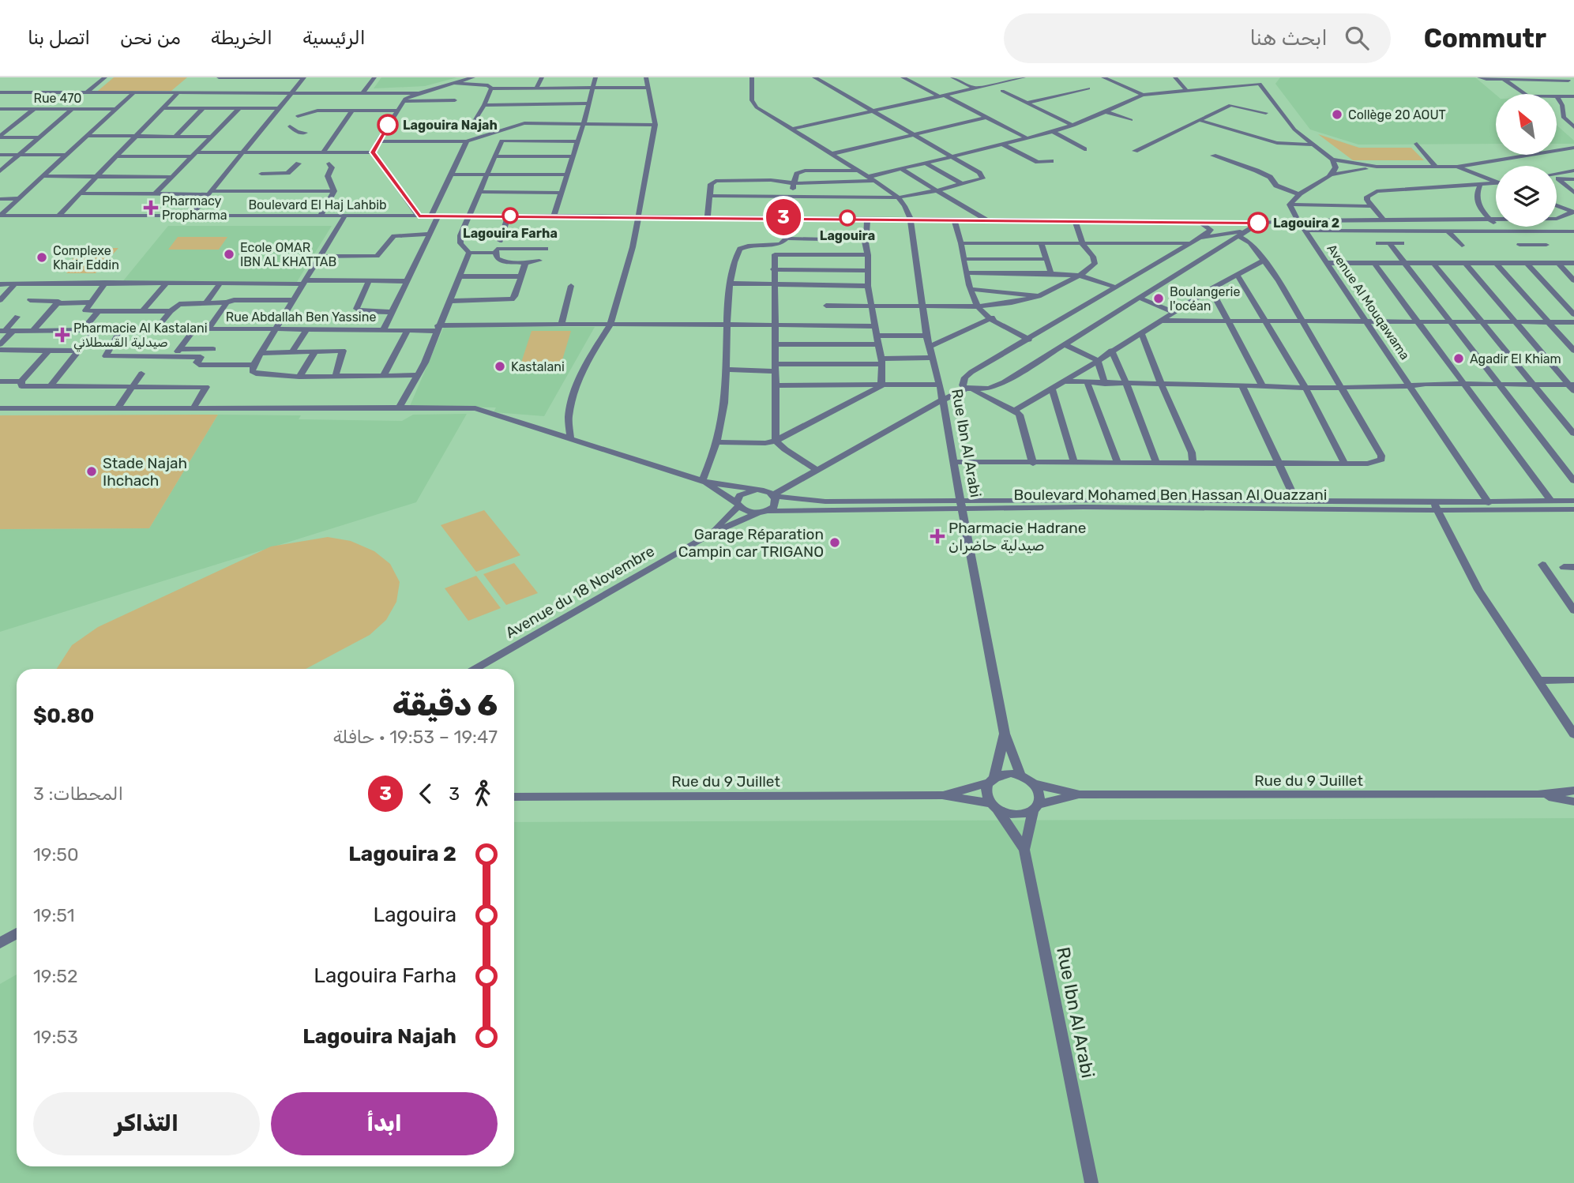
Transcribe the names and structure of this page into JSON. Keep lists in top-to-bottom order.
{
  "streets": {
    "street": [
      "Rue 470",
      "Boulevard El Haj Lahbib",
      "Avenue Al Mouqawama",
      "Rue Abdallah Ben Yassine",
      "Rue Ibn Al Arabi",
      "Boulevard Mohamed Ben Hassan Al Ouazzani",
      "Avenue du 18 Novembre",
      "Rue du 9 Juillet"
    ]
  },
  "crossings": [
    ["Boulevard El Haj Lahbib", "Avenue Al Mouqawama"],
    ["Boulevard El Haj Lahbib", "Rue Ibn Al Arabi"],
    ["Avenue Al Mouqawama", "Boulevard Mohamed Ben Hassan Al Ouazzani"],
    ["Rue Ibn Al Arabi", "Boulevard Mohamed Ben Hassan Al Ouazzani"],
    ["Rue Ibn Al Arabi", "Rue du 9 Juillet"],
    ["Boulevard Mohamed Ben Hassan Al Ouazzani", "Avenue du 18 Novembre"]
  ],
  "places": {
    "other": [
      "Collège 20 AOUT",
      "Lagouira Najah",
      "Lagouira Farha",
      "Lagouira",
      "Lagouira 2",
      "Ecole OMAR IBN AL KHATTAB",
      "Complexe Khair Eddin",
      "Boulangerie l'océan",
      "Agadir El Khiam",
      "Kastalani",
      "Stade Najah Ihchach",
      "Garage Réparation Campin car TRIGANO"
    ],
    "health": ["Pharmacy Propharma", "Pharmacie Al Kastalani صيدلية القسطلاني", "Pharmacie Hadrane صيدلية حاضران"]
  },
  "lines": ["bus line 3"],
  "north": "top left",
  "page": {
    "header": "Commutr",
    "search": "ابحث هنا",
    "nav": [
      "الرئيسية",
      "الخريطة",
      "من نحن",
      "اتصل بنا"
    ],
    "on_map": "3",
    "heading": ["6 دقيقة", "19:47 – 19:53 · حافلة", "$0.80"],
    "legs": ["3", "3", "المحطات: 3"],
    "list": [
      {
        "name": "Lagouira 2",
        "value": "19:50"
      },
      {
        "name": "Lagouira",
        "value": "19:51"
      },
      {
        "name": "Lagouira Farha",
        "value": "19:52"
      },
      {
        "name": "Lagouira Najah",
        "value": "19:53"
      }
    ],
    "buttons": ["ابدأ", "التذاكر"]
  }
}
